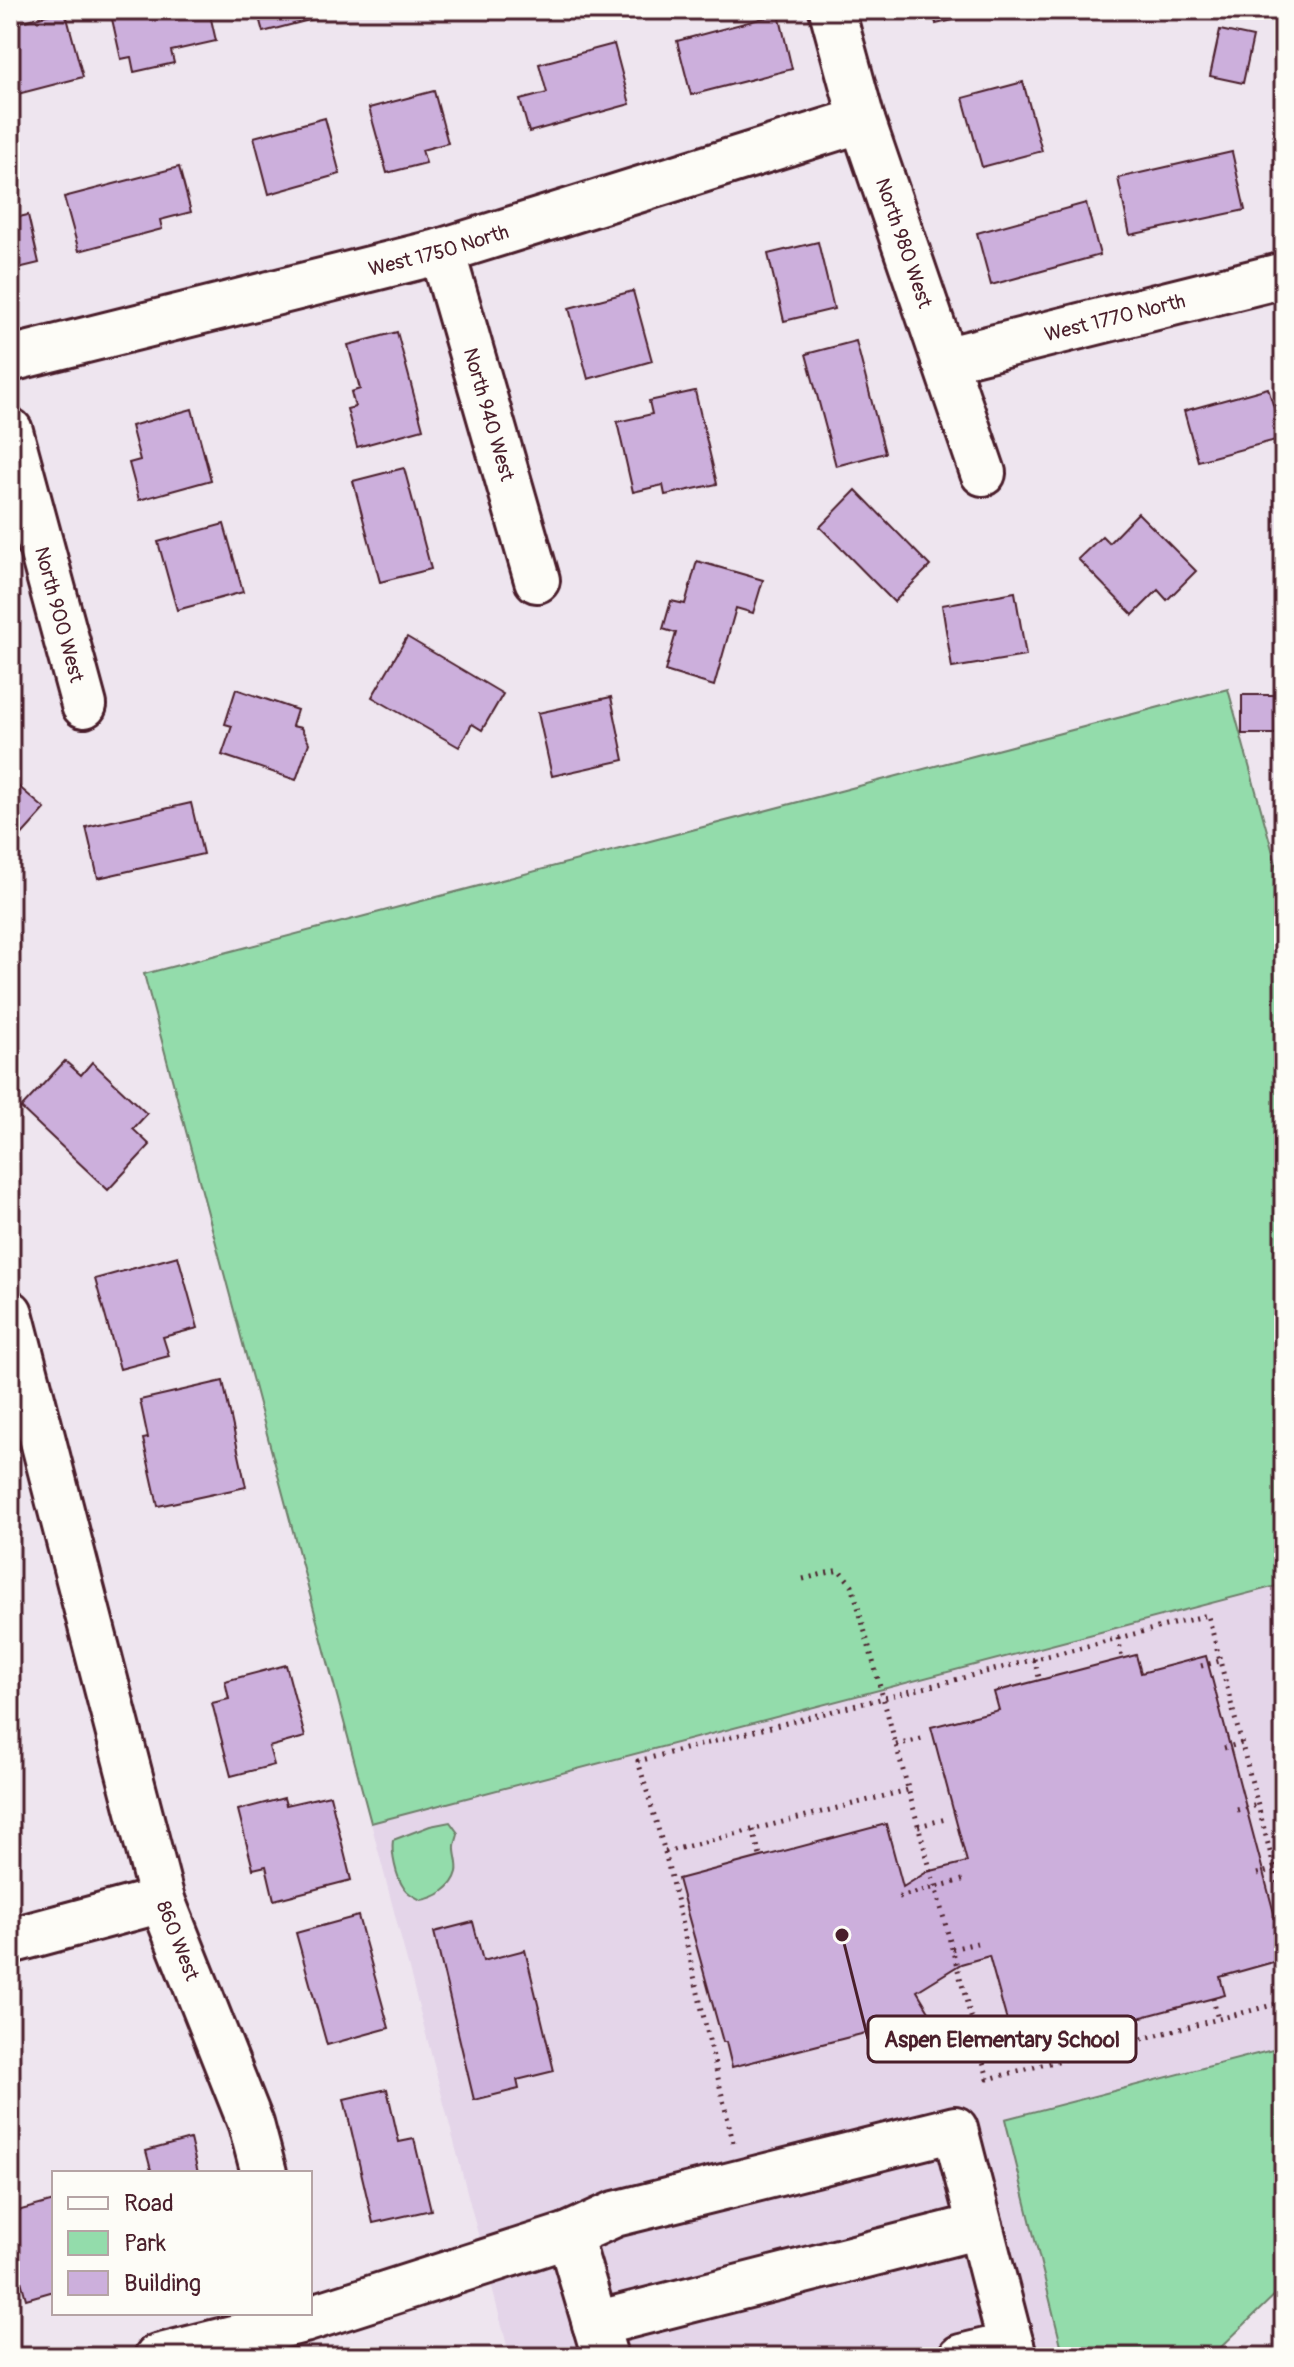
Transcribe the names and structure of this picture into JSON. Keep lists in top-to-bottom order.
{
  "streets": {
    "street": [
      "North 980 West",
      "West 1750 North",
      "West 1770 North",
      "North 940 West",
      "North 900 West",
      "860 West"
    ]
  },
  "crossings": [
    ["North 980 West", "West 1750 North"],
    ["North 980 West", "West 1770 North"],
    ["West 1750 North", "North 940 West"]
  ],
  "places": ["Aspen Elementary School"],
  "legend": ["Road", "Park", "Building"]
}
